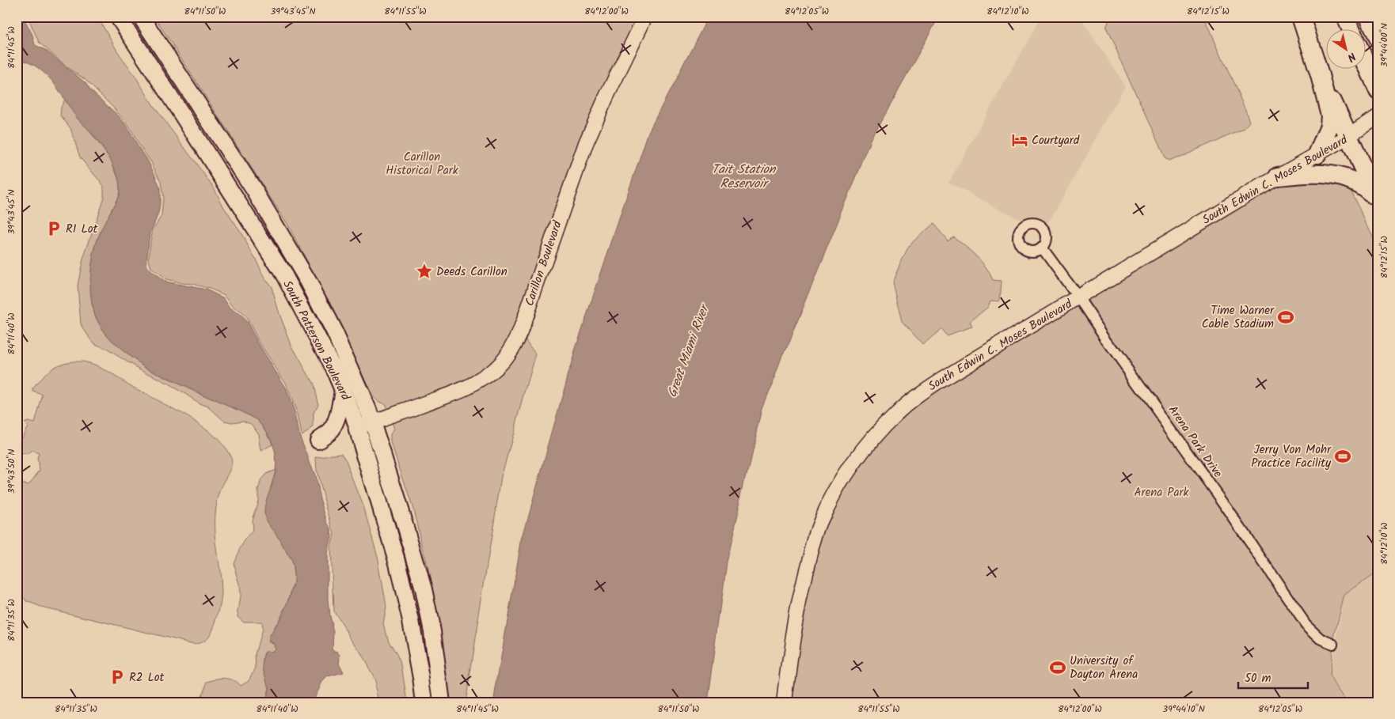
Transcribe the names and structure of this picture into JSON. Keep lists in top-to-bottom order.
{
  "streets": {
    "main road": ["South Edwin C. Moses Boulevard", "Carillon Boulevard", "South Patterson Boulevard"],
    "street": ["Arena Park Drive"]
  },
  "crossings": [
    ["South Edwin C. Moses Boulevard", "Arena Park Drive"],
    ["Carillon Boulevard", "South Patterson Boulevard"]
  ],
  "water": ["Tait Station Reservoir", "Great Miami River"],
  "parks": ["Carillon Historical Park", "Arena Park"],
  "places": {
    "hotel": ["Courtyard"],
    "parking": ["R1 Lot", "R2 Lot"],
    "place": ["Deeds Carillon"],
    "sports": ["Time Warner Cable Stadium", "Jerry Von Mohr Practice Facility", "University of Dayton Arena"]
  },
  "scale_bar": "50 m",
  "north": "bottom right",
  "coordinates": [
    "84°11'50\"W",
    "39°43'45\"N",
    "84°11'55\"W",
    "84°12'00\"W",
    "84°12'05\"W",
    "84°12'10\"W",
    "84°12'15\"W",
    "39°44'00\"N",
    "84°11'45\"W",
    "84°11'40\"W",
    "39°43'50\"N",
    "84°11'35\"W",
    "39°44'10\"N"
  ]
}
